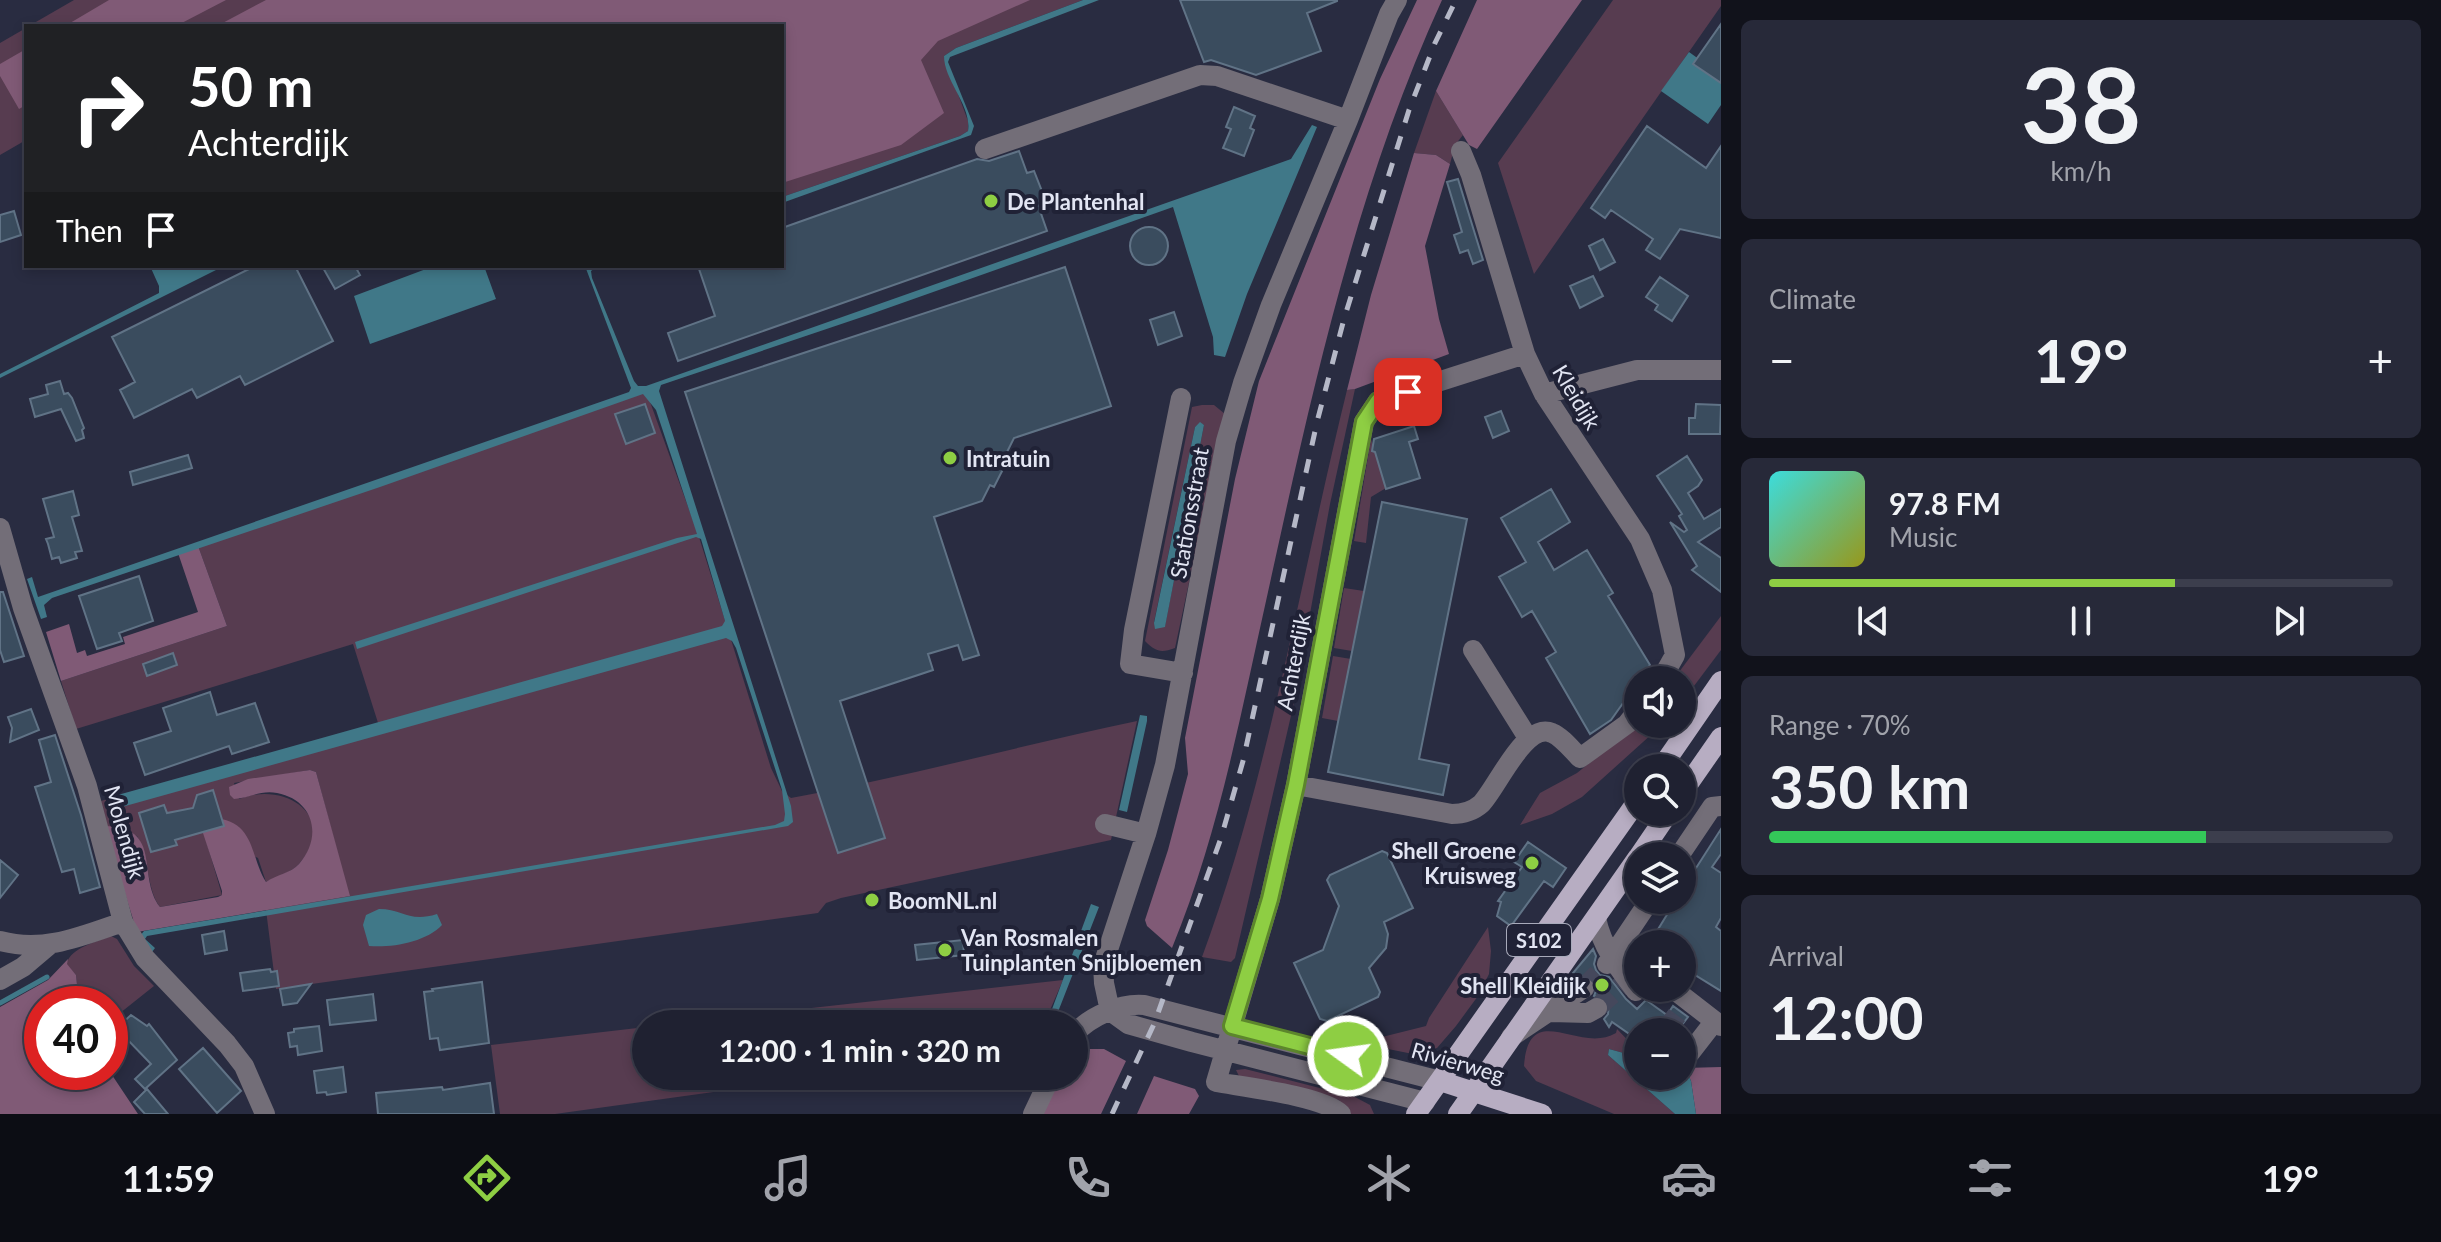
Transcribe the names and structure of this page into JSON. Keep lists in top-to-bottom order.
{
  "streets": {
    "main road": ["S102", "Rivierweg"],
    "street": [
      "Kleidijk",
      "Stationsstraat",
      "Achterdijk",
      "Molendijk"
    ]
  },
  "crossings": [
    ["Kleidijk", "Achterdijk"],
    ["Stationsstraat", "Rivierweg"],
    ["Achterdijk", "Rivierweg"],
    ["S102", "Rivierweg"]
  ],
  "places": [
    "De Plantenhal",
    "Intratuin",
    "Shell Groene Kruisweg",
    "BoomNL.nl",
    "Van Rosmalen Tuinplanten Snijbloemen",
    "Shell Kleidijk"
  ],
  "page": {
    "tile": [
      ["38", "km/h"],
      "Climate",
      ["Range · 70%", "350 km"],
      ["Arrival", "12:00"]
    ],
    "turn": ["50 m", "Achterdijk"],
    "then": "Then",
    "heat": ["−", "19°", "+"],
    "song": ["97.8 FM", "Music"],
    "map_buttons": ["+", "−"],
    "limit": "40",
    "trip": "12:00 · 1 min · 320 m",
    "tabs": ["11:59", "19°"]
  }
}
